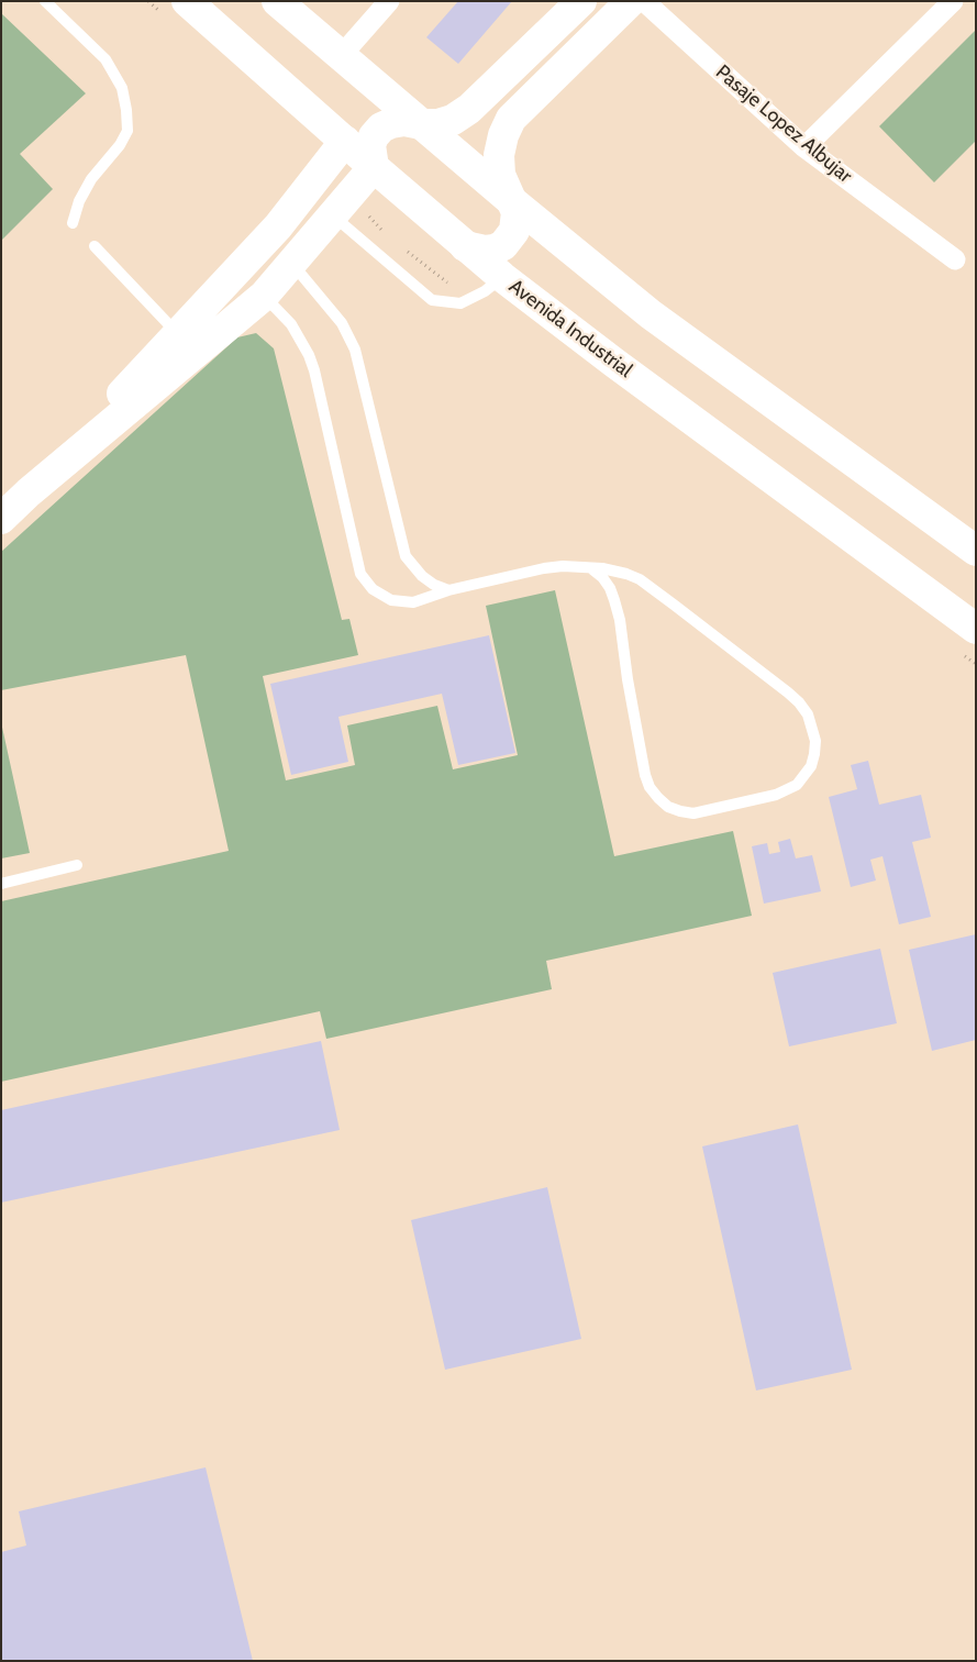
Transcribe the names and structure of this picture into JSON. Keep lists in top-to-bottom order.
{
  "streets": {
    "main road": ["Avenida Industrial"],
    "street": ["Pasaje Lopez Albujar"]
  }
}
